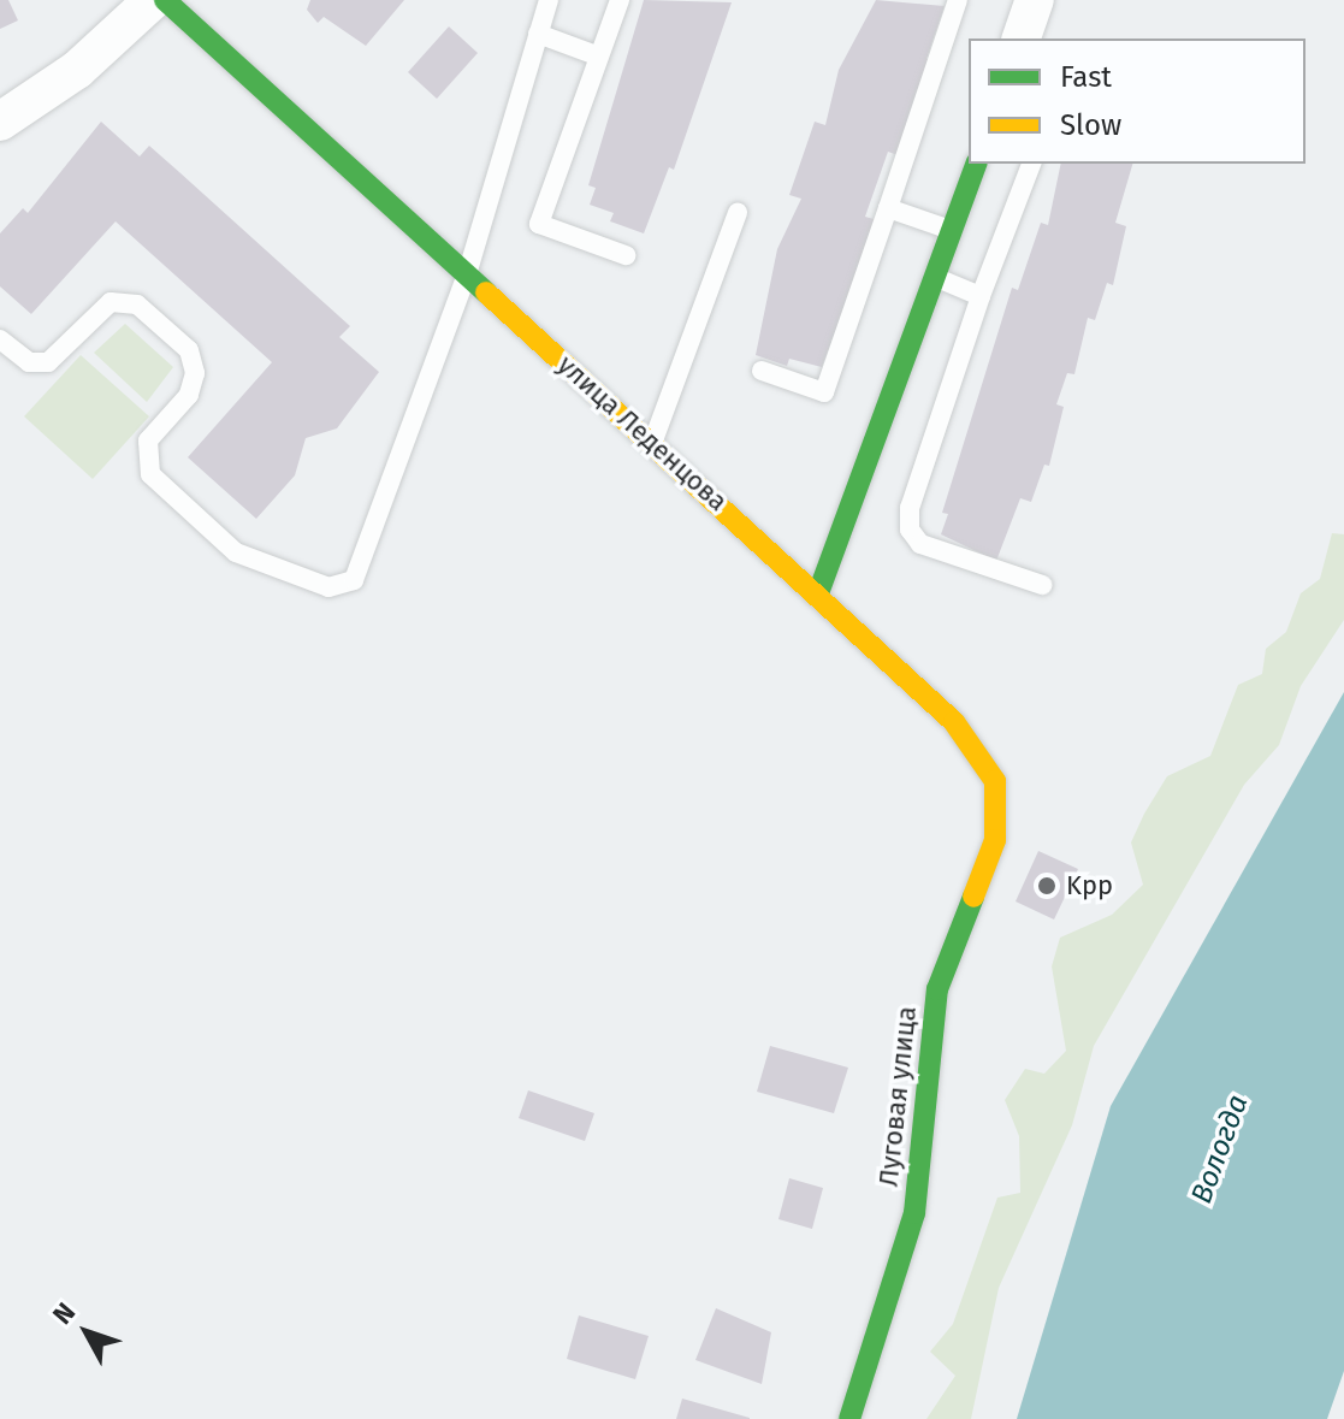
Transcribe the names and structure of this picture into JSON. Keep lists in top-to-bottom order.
{
  "streets": {
    "street": ["улица Леденцова", "Луговая улица"]
  },
  "crossings": [
    ["улица Леденцова", "Луговая улица"]
  ],
  "water": ["Вологда"],
  "places": ["Kpp"],
  "legend": ["Fast", "Slow"],
  "north": "top left"
}
